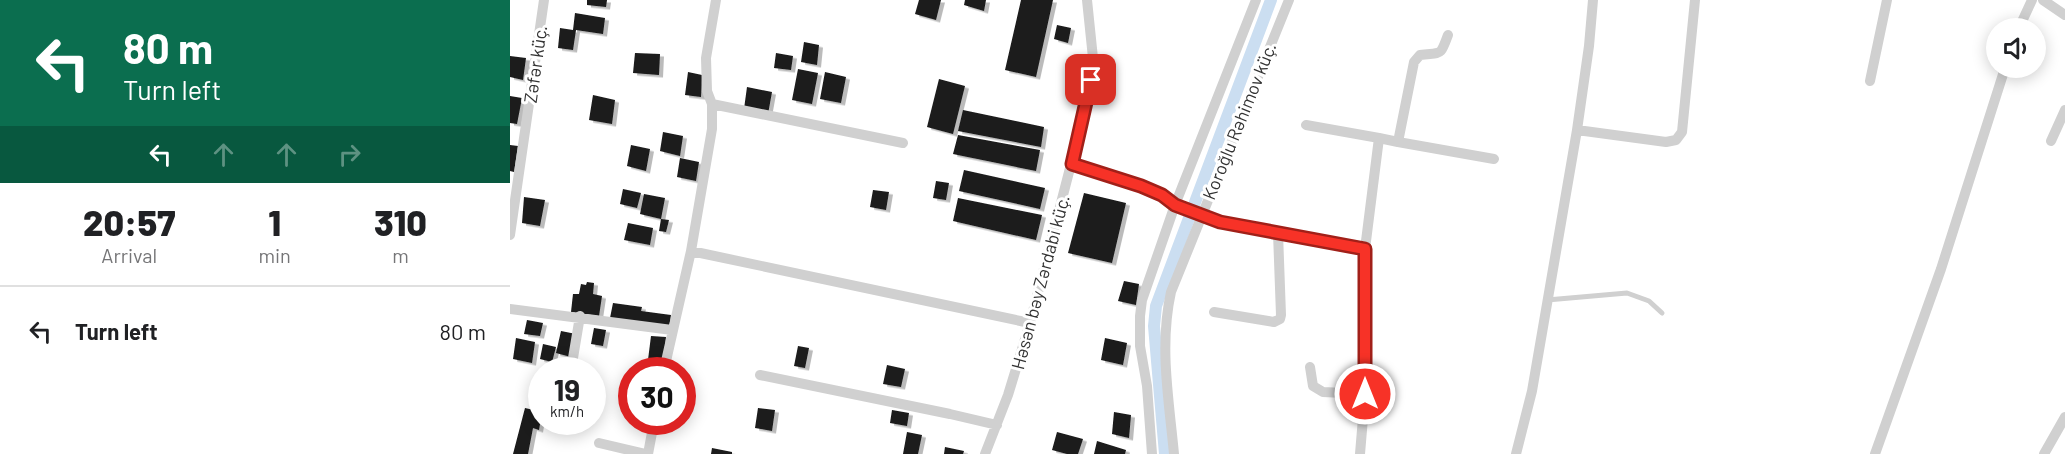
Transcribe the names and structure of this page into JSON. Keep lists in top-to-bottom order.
{
  "streets": {
    "street": ["Zəfər küç.", "Koroğlu Rəhimov küç.", "Həsən bəy Zərdabi küç."]
  },
  "page": {
    "turn": ["80 m", "Turn left"],
    "eta": [
      "20:57",
      "Arrival",
      "1",
      "min",
      "310",
      "m"
    ],
    "list": [
      {
        "name": "Turn left",
        "value": "80 m"
      }
    ],
    "speed": "19 km/h",
    "limit": "30"
  }
}
